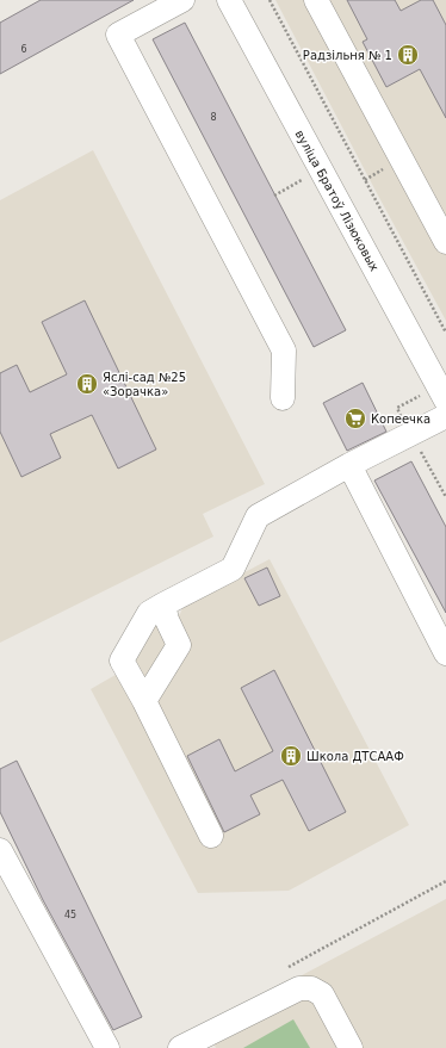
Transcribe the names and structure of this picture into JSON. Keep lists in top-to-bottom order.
{
  "streets": {
    "street": ["вуліца Братоў Лізюковых"]
  },
  "places": {
    "building": ["Радзільня № 1", "Яслі-сад №25 «Зорачка»", "Школа ДТСААФ"],
    "supermarket": ["Копеечка"]
  },
  "house_numbers": ["6", "8", "45"]
}
